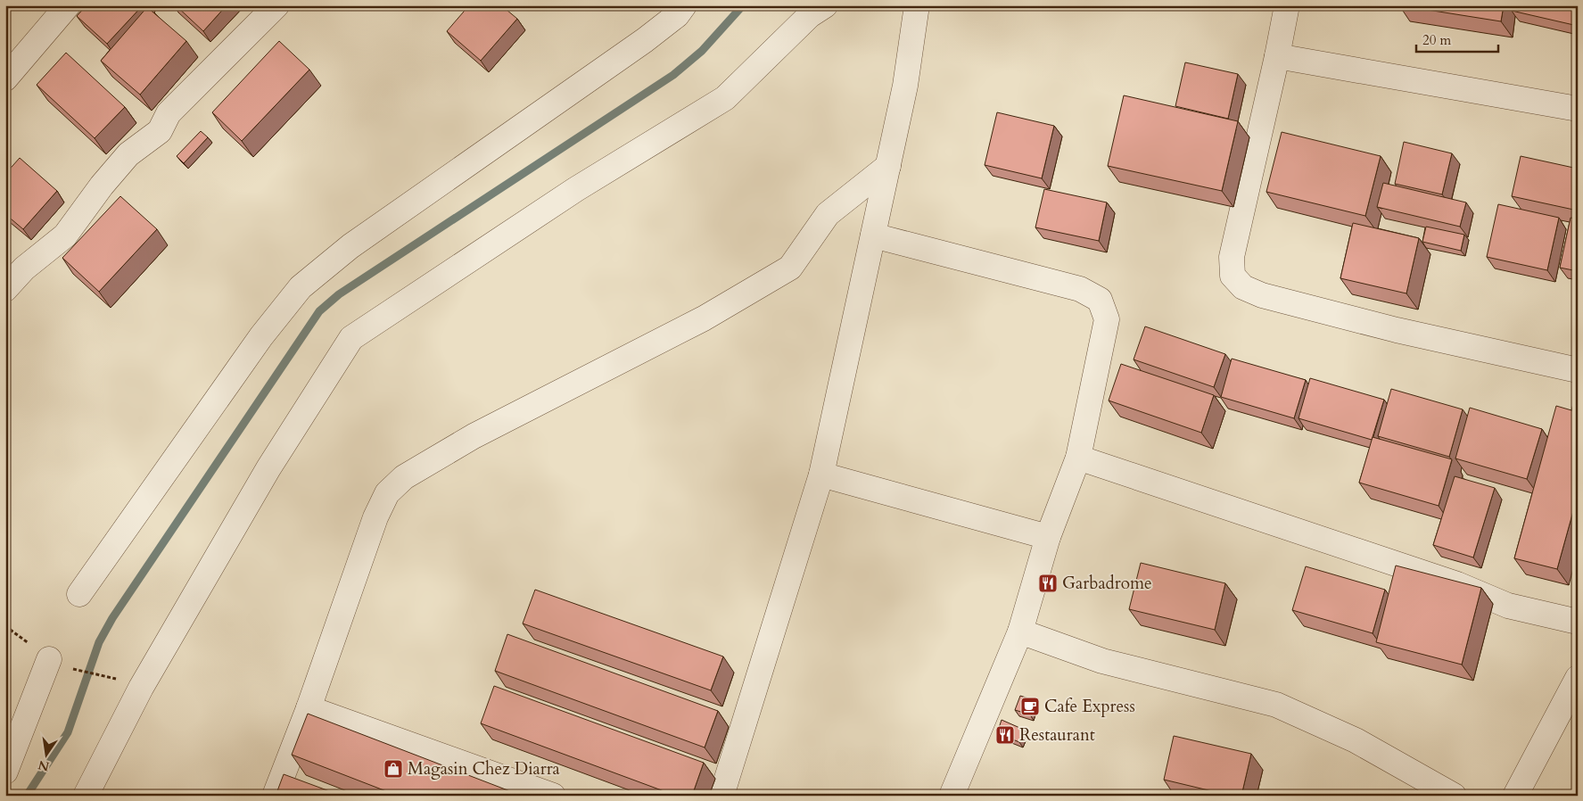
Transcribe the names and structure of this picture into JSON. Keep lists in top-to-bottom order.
{
  "places": {
    "restaurant": ["Garbadrome", "Restaurant"],
    "cafe": ["Cafe Express"],
    "shop": ["Magasin Chez Diarra"]
  },
  "scale_bar": "20 m",
  "north": "bottom"
}
